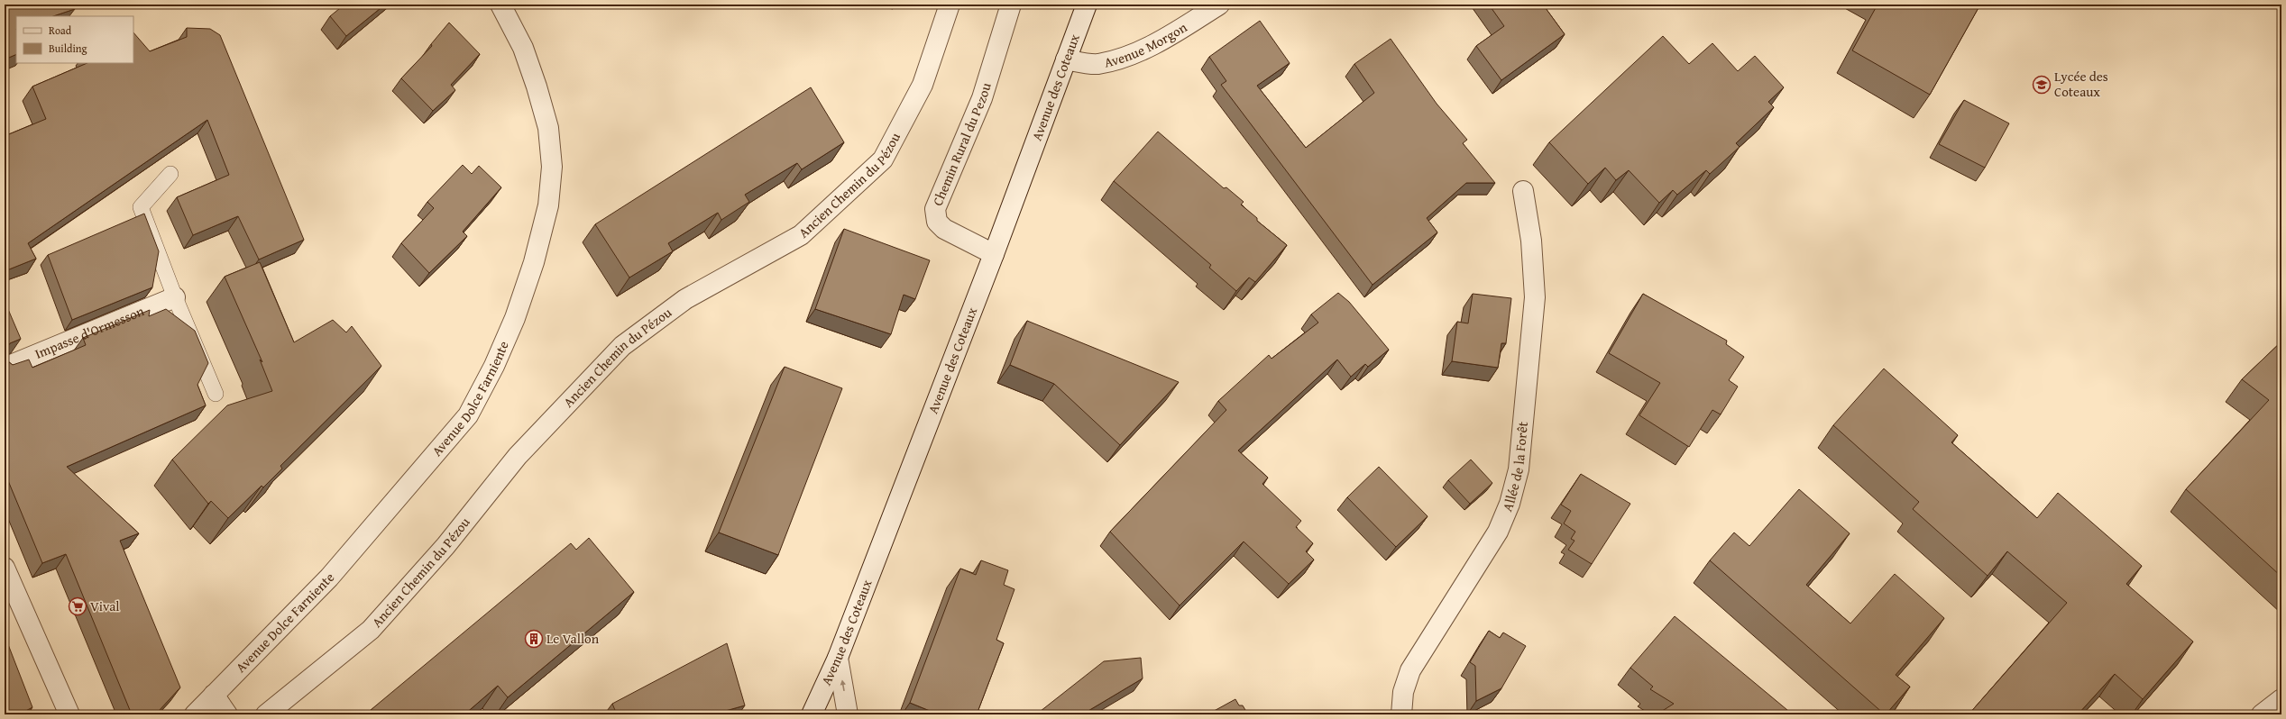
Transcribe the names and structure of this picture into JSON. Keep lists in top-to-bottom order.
{
  "streets": {
    "street": [
      "Avenue Morgon",
      "Avenue des Coteaux",
      "Chemin Rural du Pezou",
      "Ancien Chemin du Pézou",
      "Impasse d'Ormesson",
      "Avenue Dolce Farniente",
      "Allée de la Forêt"
    ]
  },
  "crossings": [
    ["Avenue Morgon", "Avenue des Coteaux"],
    ["Avenue des Coteaux", "Chemin Rural du Pezou"]
  ],
  "places": {
    "school or university": ["Lycée des Coteaux"],
    "supermarket": ["Vival"],
    "building": ["Le Vallon"]
  },
  "legend": ["Road", "Building"]
}
